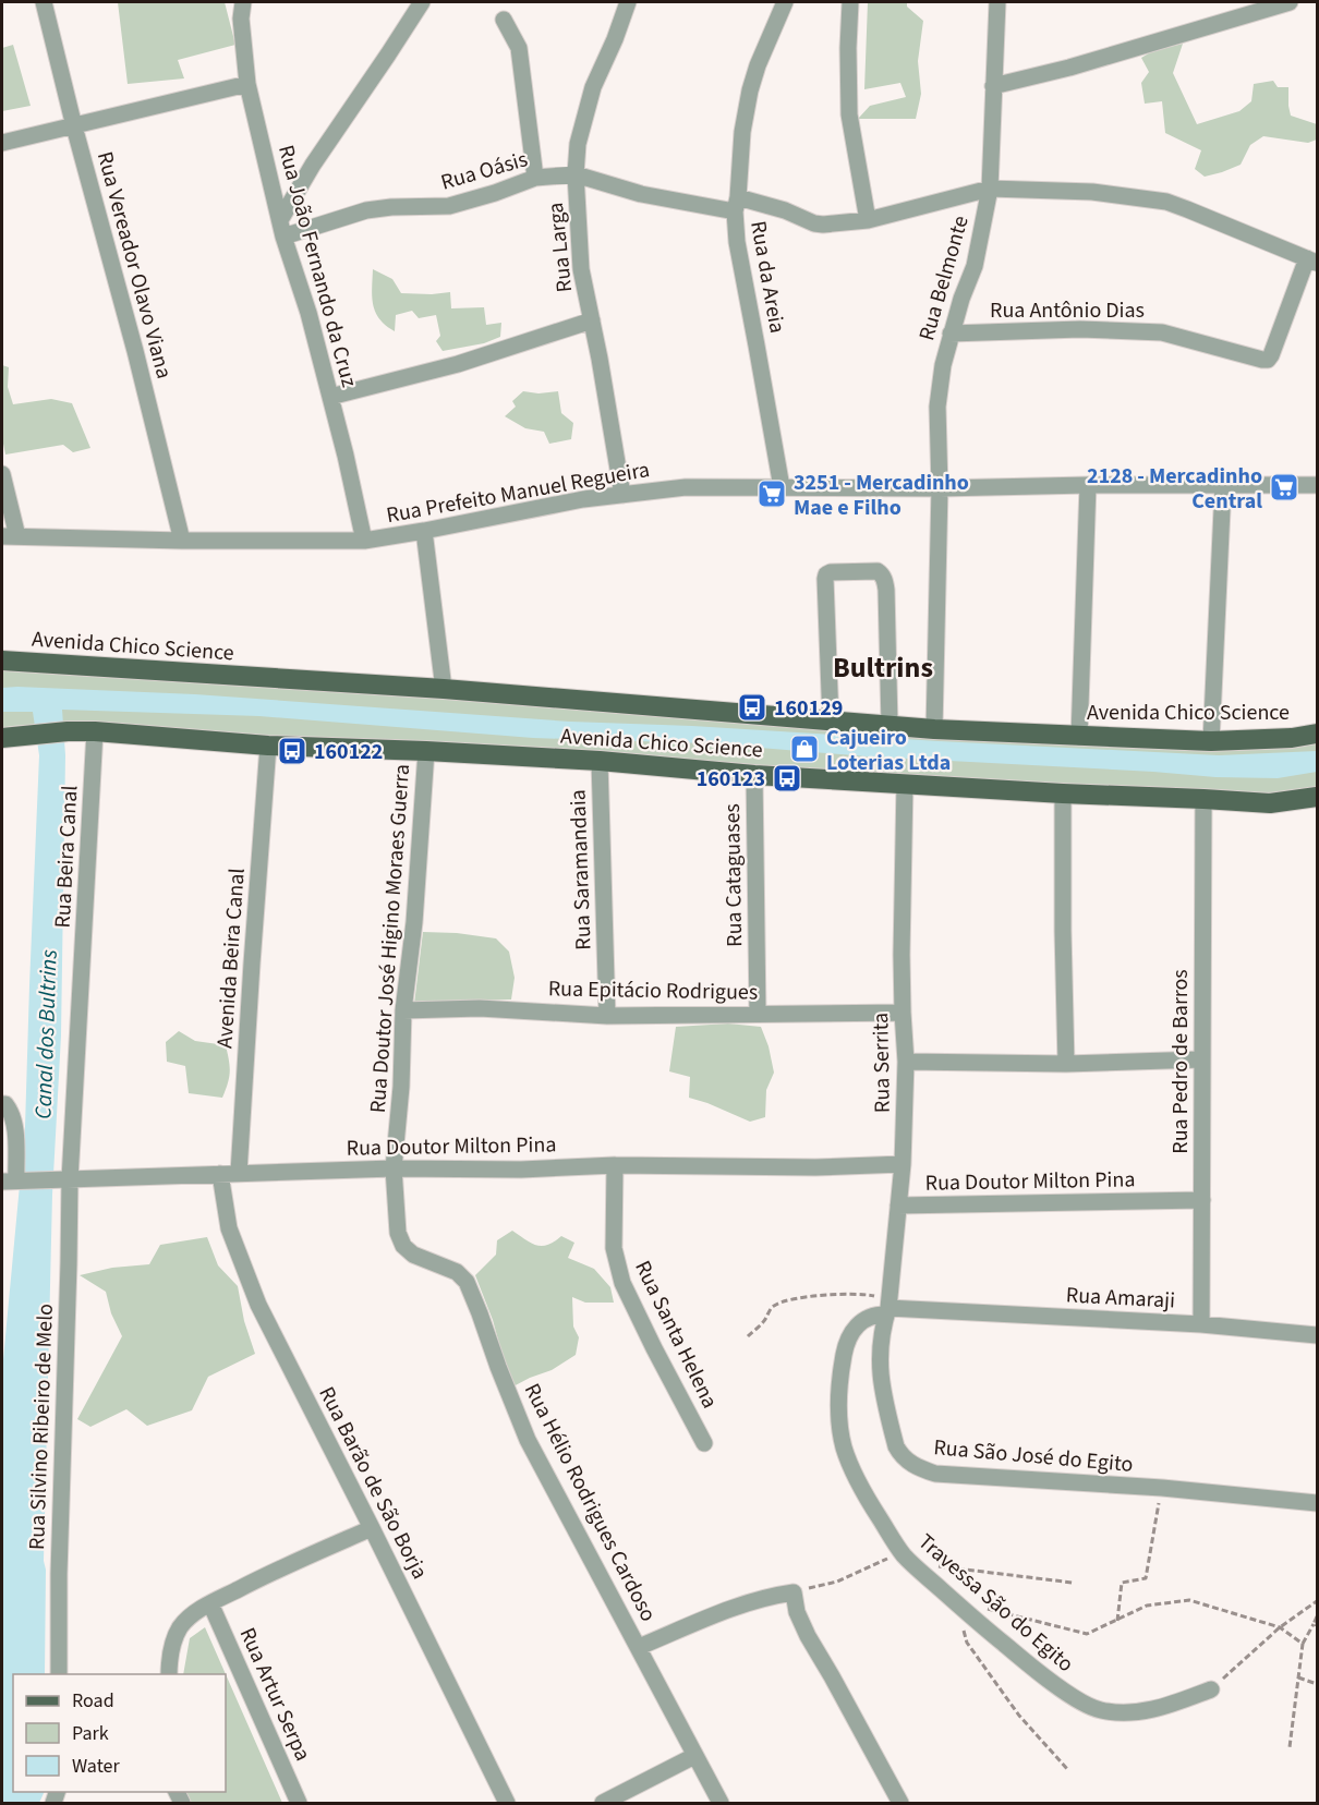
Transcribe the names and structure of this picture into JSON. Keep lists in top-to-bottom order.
{
  "streets": {
    "main road": ["Avenida Chico Science"],
    "street": [
      "Rua Oásis",
      "Rua Larga",
      "Rua Vereador Olavo Viana",
      "Rua João Fernando da Cruz",
      "Rua da Areia",
      "Rua Belmonte",
      "Rua Antônio Dias",
      "Rua Prefeito Manuel Regueira",
      "Rua Beira Canal",
      "Rua Saramandaia",
      "Rua Cataguases",
      "Rua Doutor José Higino Moraes Guerra",
      "Avenida Beira Canal",
      "Rua Epitácio Rodrigues",
      "Rua Pedro de Barros",
      "Rua Serrita",
      "Rua Doutor Milton Pina",
      "Rua Amaraji",
      "Rua Santa Helena",
      "Rua Silvino Ribeiro de Melo",
      "Rua São José do Egito",
      "Rua Barão de São Borja",
      "Rua Hélio Rodrigues Cardoso",
      "Travessa São do Egito",
      "Rua Artur Serpa"
    ]
  },
  "crossings": [
    ["Rua Oásis", "Rua Larga"],
    ["Rua Oásis", "Rua João Fernando da Cruz"],
    ["Rua Oásis", "Rua da Areia"],
    ["Rua Oásis", "Rua Belmonte"],
    ["Rua Oásis", "Rua Antônio Dias"],
    ["Rua Larga", "Rua Prefeito Manuel Regueira"],
    ["Rua Vereador Olavo Viana", "Rua Prefeito Manuel Regueira"],
    ["Rua João Fernando da Cruz", "Rua Prefeito Manuel Regueira"],
    ["Rua da Areia", "Rua Prefeito Manuel Regueira"],
    ["Rua Belmonte", "Rua Antônio Dias"],
    ["Rua Belmonte", "Rua Prefeito Manuel Regueira"],
    ["Avenida Chico Science", "Rua Beira Canal"],
    ["Avenida Chico Science", "Rua Saramandaia"],
    ["Avenida Chico Science", "Rua Cataguases"],
    ["Avenida Chico Science", "Rua Doutor José Higino Moraes Guerra"],
    ["Avenida Chico Science", "Avenida Beira Canal"],
    ["Avenida Chico Science", "Rua Pedro de Barros"],
    ["Avenida Chico Science", "Rua Serrita"],
    ["Rua Beira Canal", "Rua Doutor Milton Pina"],
    ["Rua Beira Canal", "Rua Silvino Ribeiro de Melo"],
    ["Rua Saramandaia", "Rua Epitácio Rodrigues"],
    ["Rua Cataguases", "Rua Epitácio Rodrigues"],
    ["Rua Doutor José Higino Moraes Guerra", "Rua Epitácio Rodrigues"],
    ["Rua Doutor José Higino Moraes Guerra", "Rua Doutor Milton Pina"],
    ["Rua Doutor José Higino Moraes Guerra", "Rua Hélio Rodrigues Cardoso"],
    ["Avenida Beira Canal", "Rua Doutor Milton Pina"],
    ["Rua Epitácio Rodrigues", "Rua Serrita"],
    ["Rua Pedro de Barros", "Rua Doutor Milton Pina"],
    ["Rua Pedro de Barros", "Rua Amaraji"],
    ["Rua Serrita", "Rua Doutor Milton Pina"],
    ["Rua Serrita", "Rua Amaraji"],
    ["Rua Serrita", "Rua São José do Egito"],
    ["Rua Serrita", "Travessa São do Egito"],
    ["Rua Doutor Milton Pina", "Rua Santa Helena"],
    ["Rua Doutor Milton Pina", "Rua Silvino Ribeiro de Melo"],
    ["Rua Doutor Milton Pina", "Rua Barão de São Borja"],
    ["Rua Doutor Milton Pina", "Rua Hélio Rodrigues Cardoso"],
    ["Rua Amaraji", "Rua São José do Egito"],
    ["Rua Amaraji", "Travessa São do Egito"],
    ["Rua São José do Egito", "Travessa São do Egito"]
  ],
  "districts": ["Bultrins"],
  "water": ["Canal dos Bultrins"],
  "places": {
    "supermarket": ["2128 - Mercadinho Central", "3251 - Mercadinho Mae e Filho"],
    "bus stop": ["160129", "160122", "160123"],
    "shop": ["Cajueiro Loterias Ltda"]
  },
  "legend": ["Road", "Park", "Water"]
}
